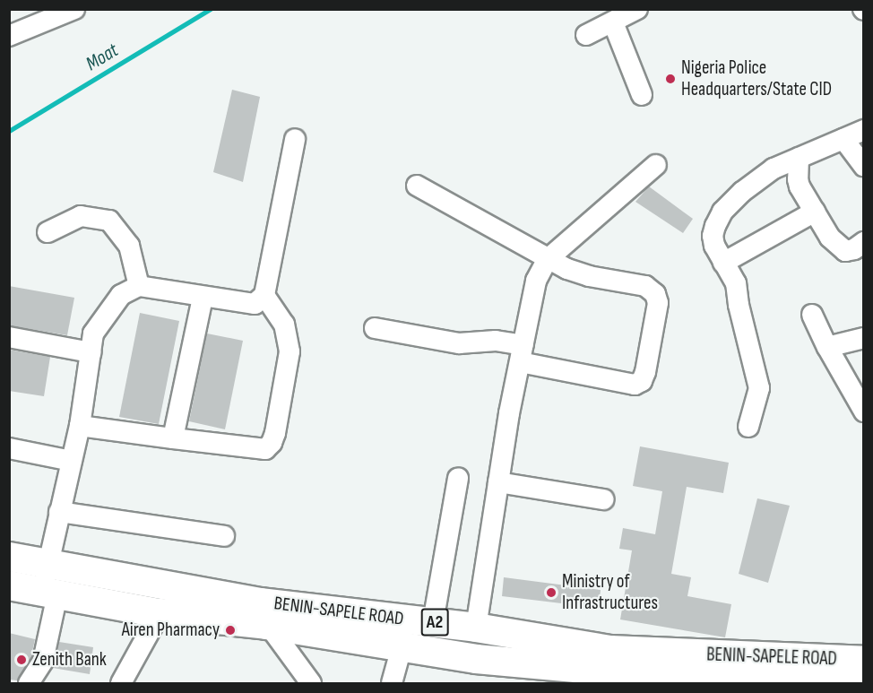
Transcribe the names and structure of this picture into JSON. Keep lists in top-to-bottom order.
{
  "streets": {
    "highway": ["BENIN-SAPELE ROAD", "A2"]
  },
  "water": ["Moat"],
  "places": [
    "Nigeria Police Headquarters/State CID",
    "Ministry of Infrastructures",
    "Airen Pharmacy",
    "Zenith Bank"
  ]
}
